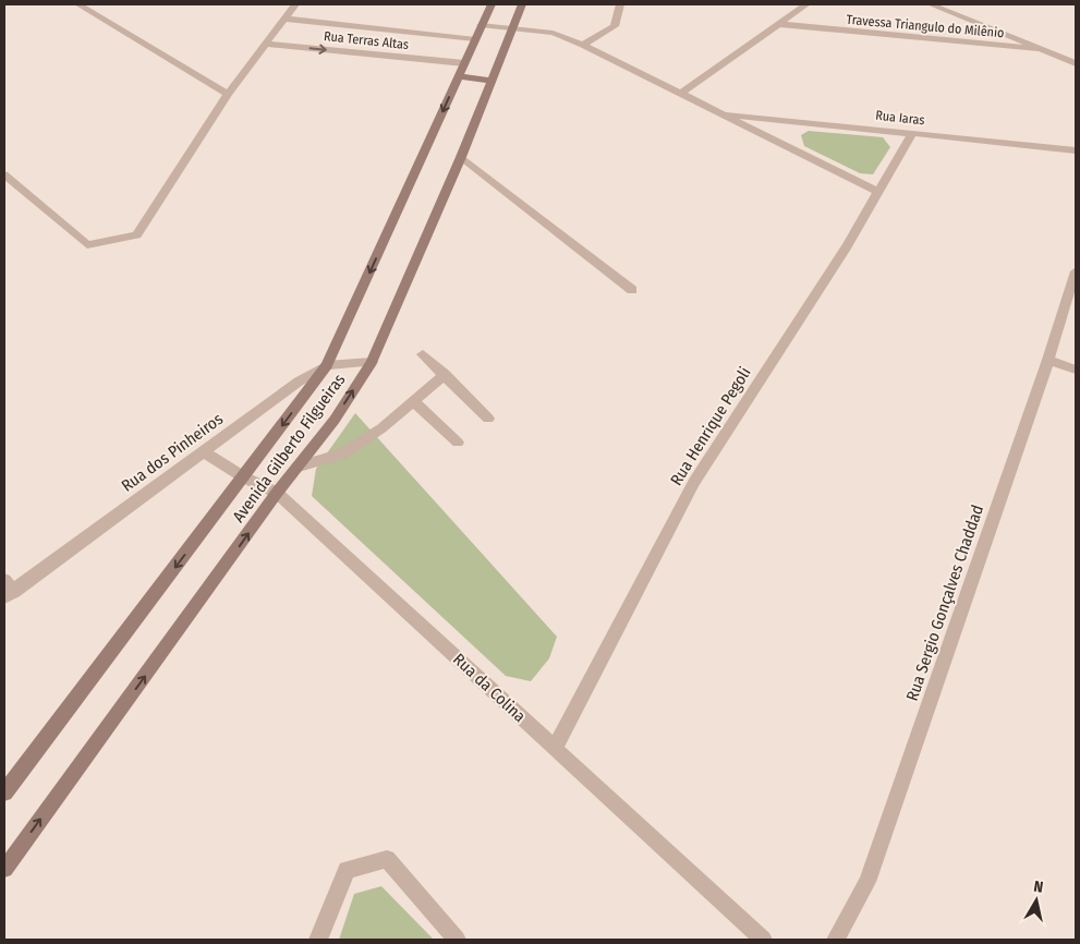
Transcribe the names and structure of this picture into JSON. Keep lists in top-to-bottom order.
{
  "streets": {
    "main road": ["Avenida Gilberto Filgueiras"],
    "street": [
      "Travessa Triangulo do Milênio",
      "Rua Terras Altas",
      "Rua Iaras",
      "Rua Henrique Pegoli",
      "Rua dos Pinheiros",
      "Rua Sergio Gonçalves Chaddad",
      "Rua da Colina"
    ]
  },
  "crossings": [
    ["Rua Terras Altas", "Avenida Gilberto Filgueiras"],
    ["Rua Iaras", "Rua Henrique Pegoli"],
    ["Rua Iaras", "Avenida Gilberto Filgueiras"],
    ["Rua Henrique Pegoli", "Rua da Colina"],
    ["Avenida Gilberto Filgueiras", "Rua dos Pinheiros"],
    ["Avenida Gilberto Filgueiras", "Rua da Colina"],
    ["Rua dos Pinheiros", "Rua da Colina"]
  ],
  "north": "top"
}
